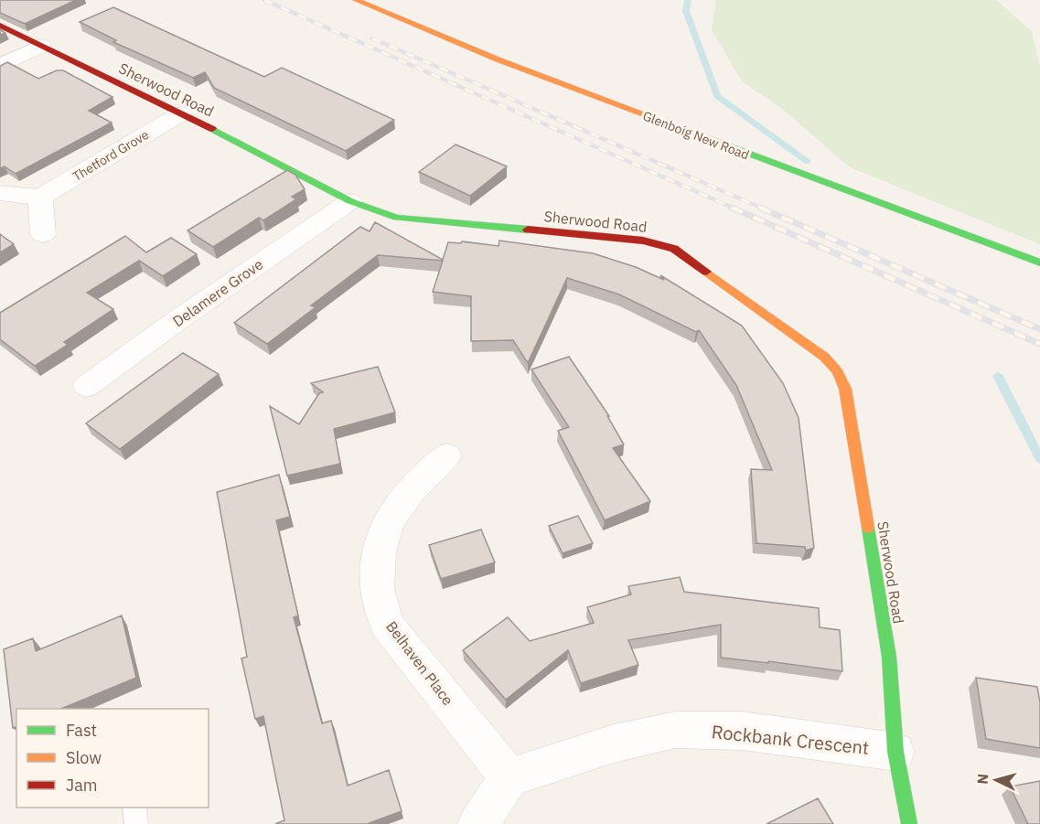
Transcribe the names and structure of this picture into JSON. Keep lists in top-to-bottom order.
{
  "streets": {
    "street": [
      "Sherwood Road",
      "Glenboig New Road",
      "Thetford Grove",
      "Delamere Grove",
      "Belhaven Place",
      "Rockbank Crescent"
    ]
  },
  "crossings": [
    ["Sherwood Road", "Thetford Grove"],
    ["Sherwood Road", "Delamere Grove"],
    ["Sherwood Road", "Rockbank Crescent"],
    ["Belhaven Place", "Rockbank Crescent"]
  ],
  "legend": ["Fast", "Slow", "Jam"],
  "north": "left"
}
